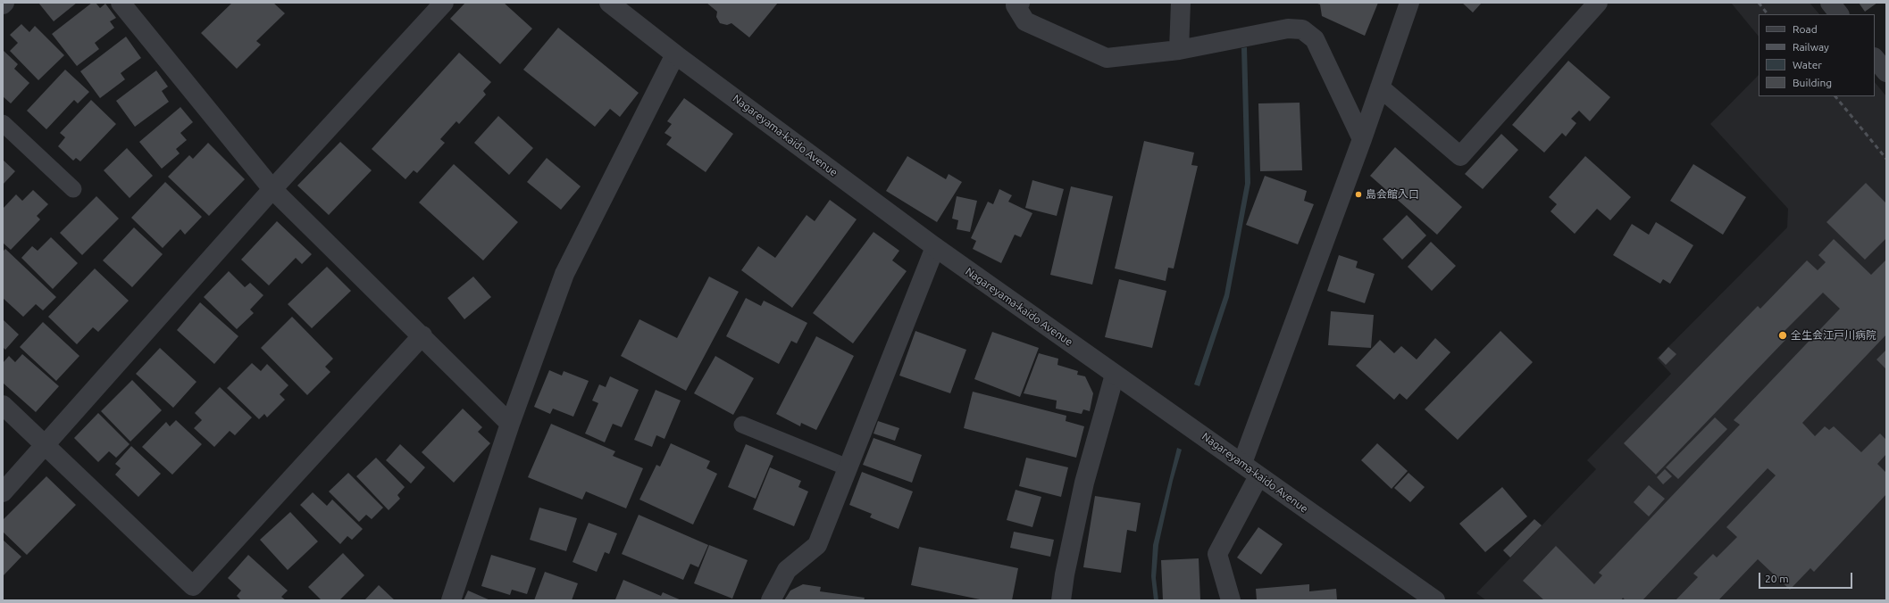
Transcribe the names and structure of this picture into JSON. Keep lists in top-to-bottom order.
{
  "streets": {
    "street": ["Nagareyama-kaido Avenue"]
  },
  "places": ["島会館入口", "全生会江戸川病院"],
  "legend": [
    "Road",
    "Railway",
    "Water",
    "Building"
  ],
  "scale_bar": "20 m"
}
